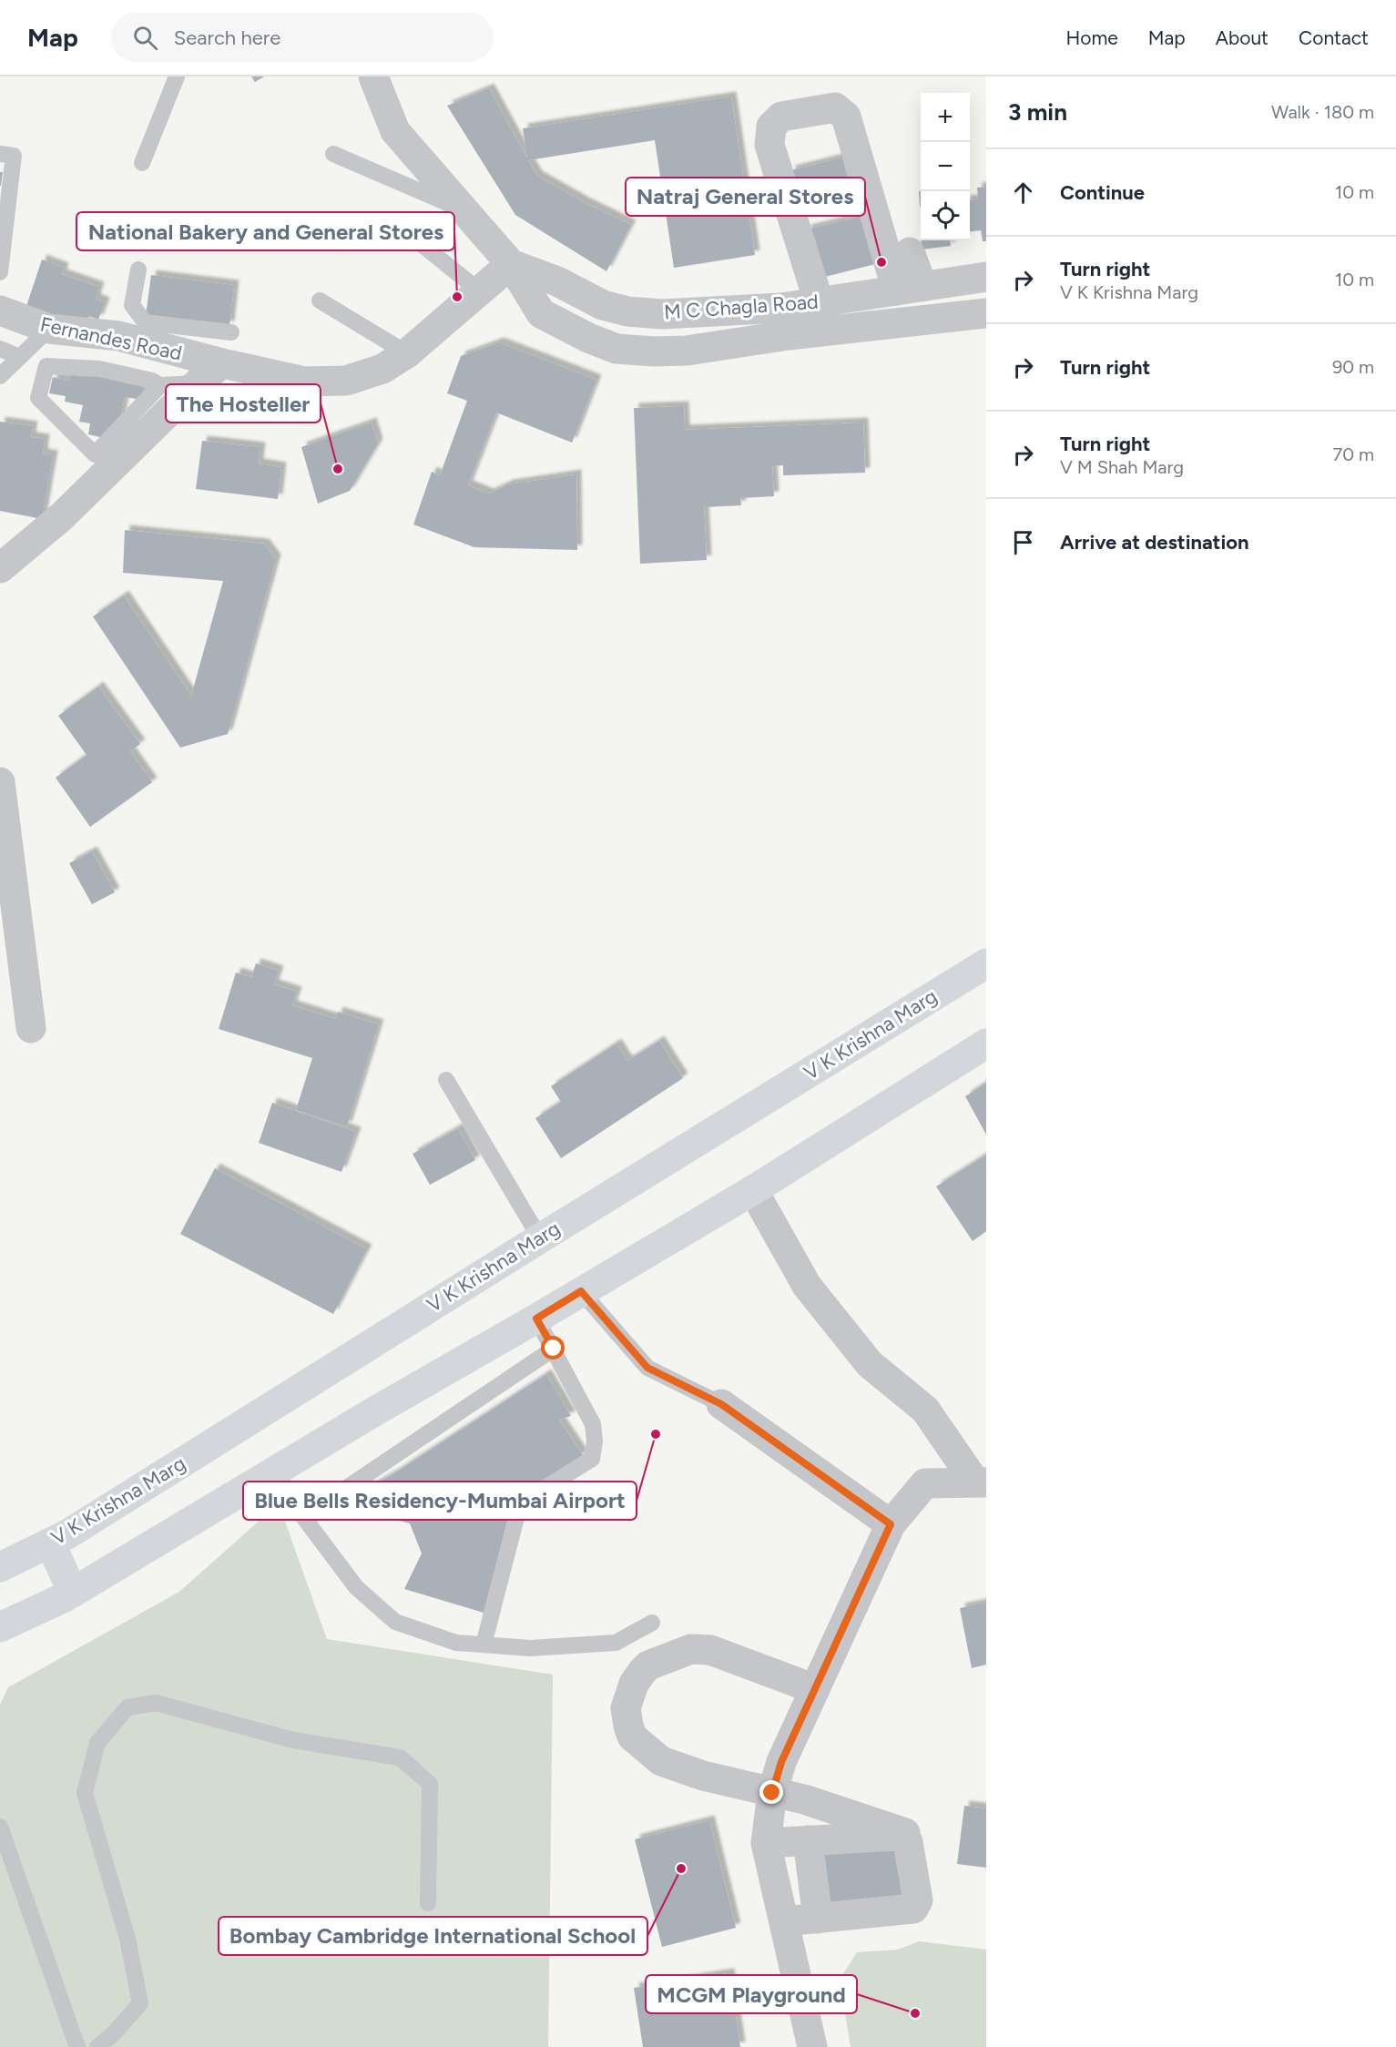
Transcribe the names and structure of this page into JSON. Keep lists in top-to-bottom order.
{
  "streets": {
    "main road": ["V K Krishna Marg"],
    "street": ["M C Chagla Road", "Fernandes Road"]
  },
  "crossings": [
    ["M C Chagla Road", "Fernandes Road"]
  ],
  "places": [
    "Natraj General Stores",
    "National Bakery and General Stores",
    "The Hosteller",
    "Blue Bells Residency-Mumbai Airport",
    "Bombay Cambridge International School",
    "MCGM Playground"
  ],
  "page": {
    "header": "Map",
    "search": "Search here",
    "nav": [
      "Home",
      "Map",
      "About",
      "Contact"
    ],
    "heading": ["3 min", "Walk · 180 m"],
    "map_buttons": ["+", "−"],
    "list": [
      ["Continue", "10 m"],
      ["Turn right", "V K Krishna Marg", "10 m"],
      ["Turn right", "90 m"],
      ["Turn right", "V M Shah Marg", "70 m"],
      "Arrive at destination"
    ]
  }
}
